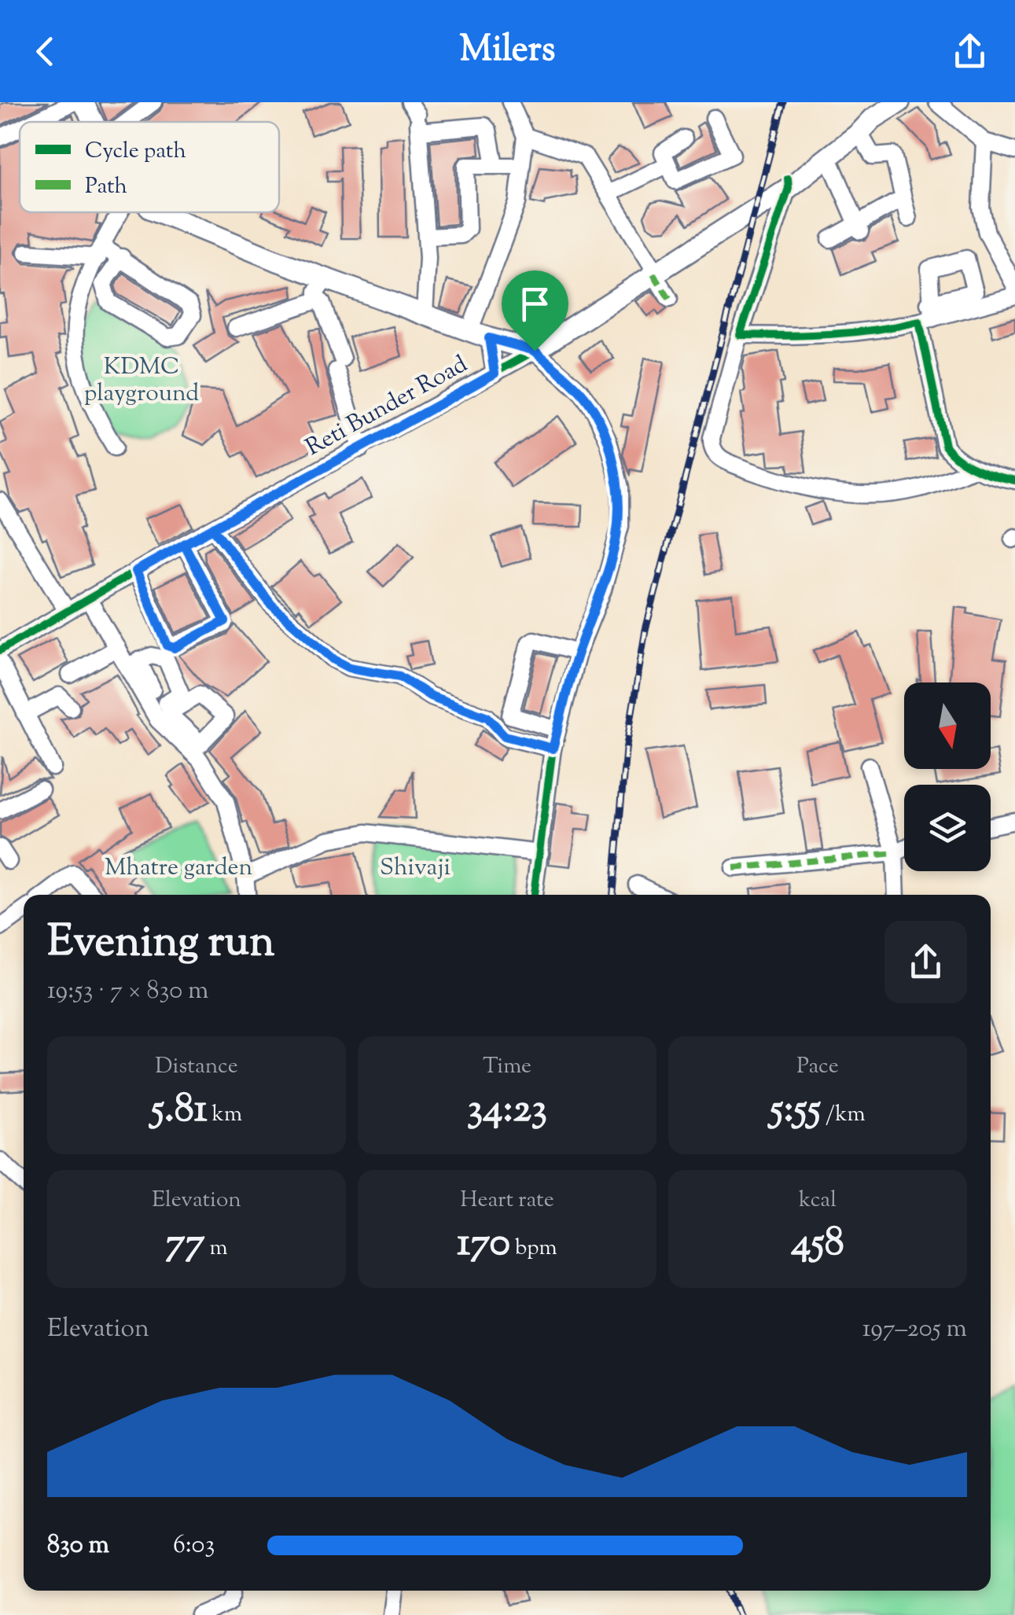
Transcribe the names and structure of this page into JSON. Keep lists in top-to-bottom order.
{
  "streets": {
    "main road": ["Reti Bunder Road"]
  },
  "parks": ["KDMC playground", "Mhatre garden", "Shivaji"],
  "legend": ["Cycle path", "Path"],
  "north": "bottom",
  "page": {
    "header": "Milers",
    "heading": ["Evening run", "19:53 · 7 × 830 m"],
    "stats": [
      ["Distance", "5.81 km"],
      ["Time", "34:23"],
      ["Pace", "5:55 /km"],
      ["Elevation", "77 m"],
      ["Heart rate", "170 bpm"],
      ["kcal", "458"]
    ],
    "chart": ["Elevation", "197–205 m"],
    "list": [
      {
        "name": "830 m",
        "note": "6:03"
      }
    ]
  }
}
